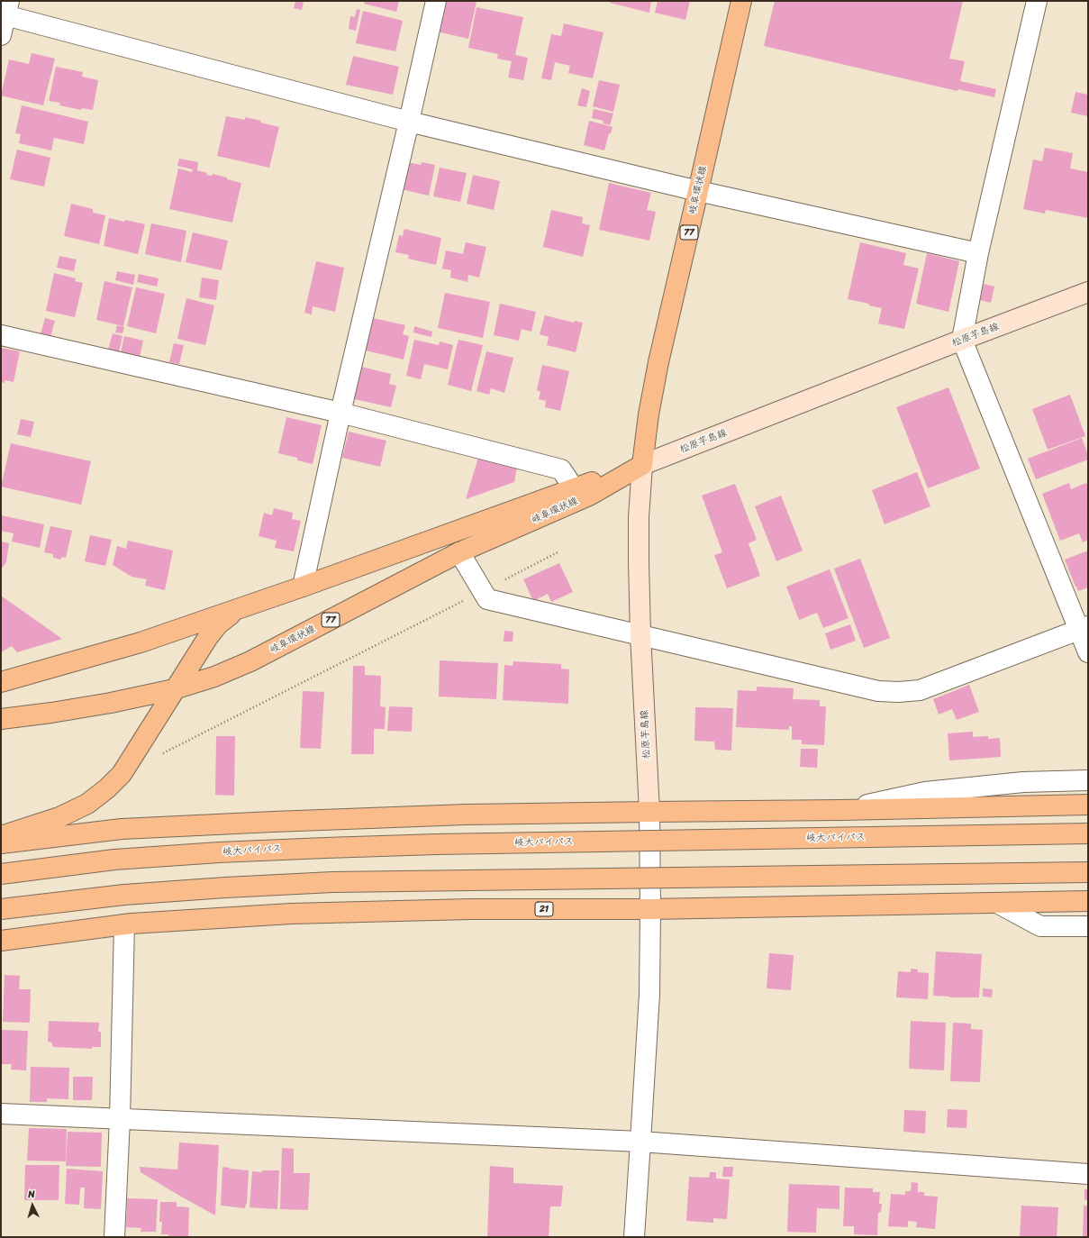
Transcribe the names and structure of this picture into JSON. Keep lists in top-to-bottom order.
{
  "streets": {
    "main road": [
      "岐阜環状線",
      "77",
      "松原芋島線",
      "岐大バイパス",
      "21"
    ]
  },
  "crossings": [
    ["岐阜環状線", "松原芋島線"]
  ],
  "north": "top"
}
